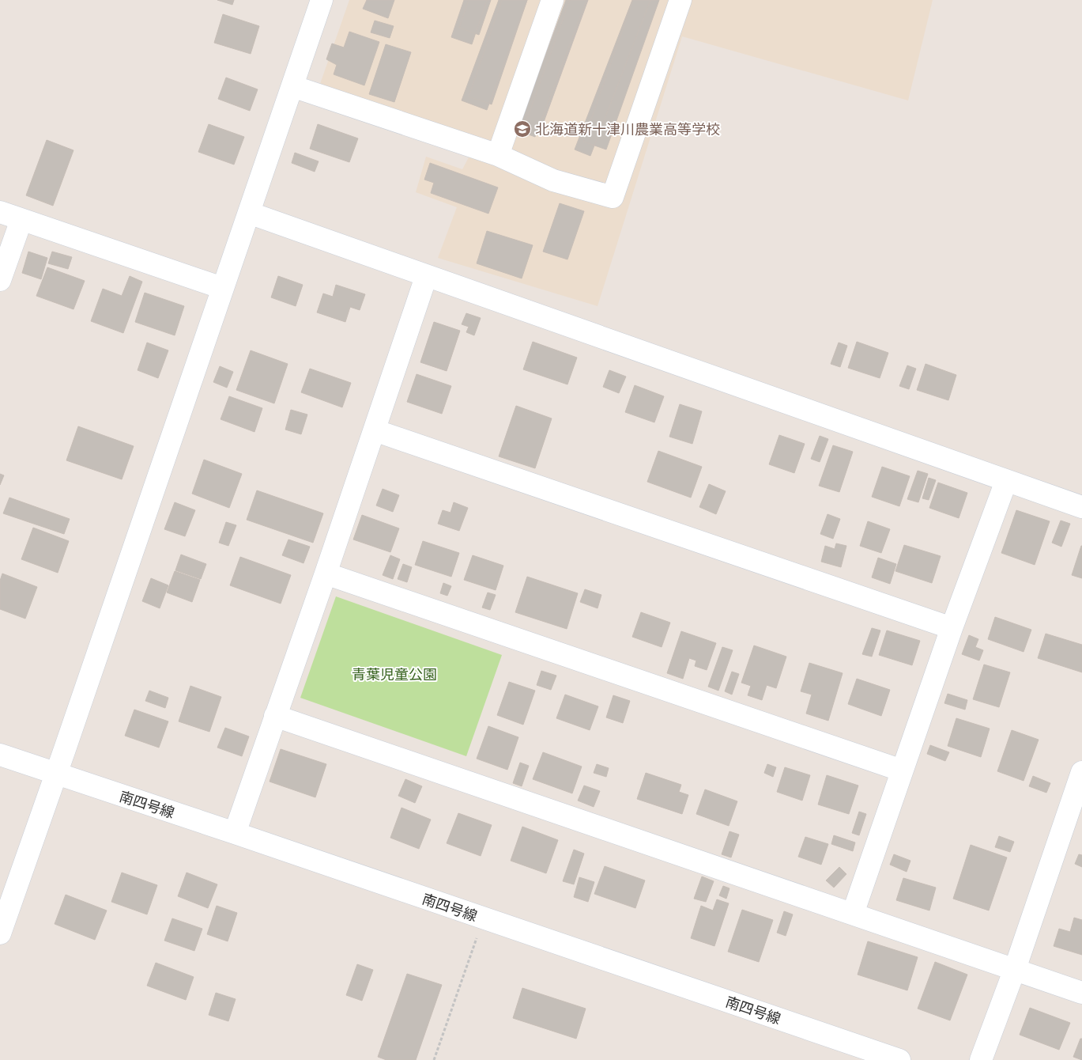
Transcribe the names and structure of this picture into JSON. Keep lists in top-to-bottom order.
{
  "streets": {
    "street": ["南四号線"]
  },
  "parks": ["青葉児童公園"],
  "places": {
    "school or university": ["北海道新十津川農業高等学校"]
  }
}
